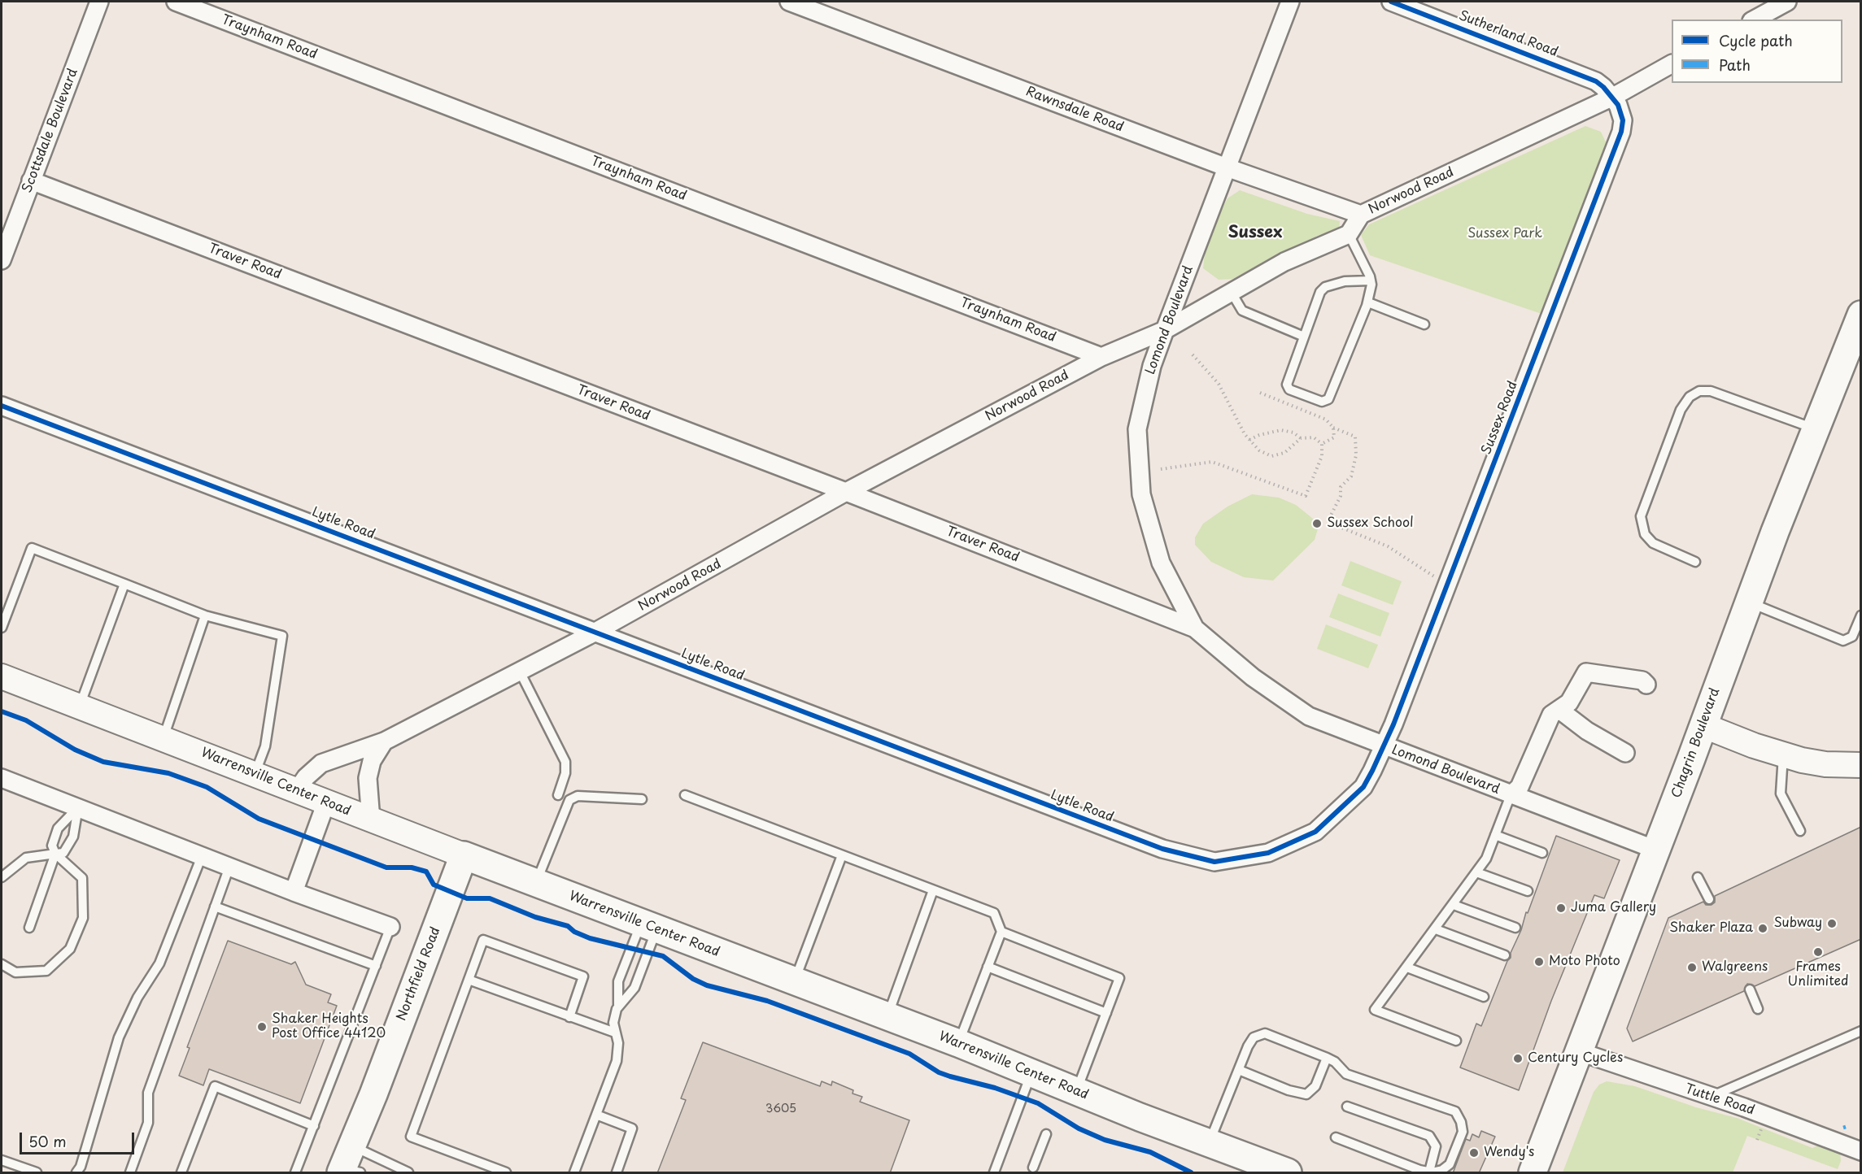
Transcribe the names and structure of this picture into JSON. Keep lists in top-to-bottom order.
{
  "streets": {
    "main road": ["Chagrin Boulevard", "Warrensville Center Road", "Northfield Road"],
    "street": [
      "Sutherland Road",
      "Traynham Road",
      "Rawnsdale Road",
      "Scottsdale Boulevard",
      "Norwood Road",
      "Traver Road",
      "Lomond Boulevard",
      "Sussex Road",
      "Lytle Road",
      "Tuttle Road"
    ]
  },
  "crossings": [
    ["Sutherland Road", "Norwood Road"],
    ["Sutherland Road", "Sussex Road"],
    ["Traynham Road", "Norwood Road"],
    ["Rawnsdale Road", "Norwood Road"],
    ["Rawnsdale Road", "Lomond Boulevard"],
    ["Scottsdale Boulevard", "Traver Road"],
    ["Norwood Road", "Traver Road"],
    ["Norwood Road", "Lomond Boulevard"],
    ["Norwood Road", "Sussex Road"],
    ["Norwood Road", "Lytle Road"],
    ["Norwood Road", "Warrensville Center Road"],
    ["Traver Road", "Lomond Boulevard"],
    ["Lomond Boulevard", "Sussex Road"],
    ["Lomond Boulevard", "Lytle Road"],
    ["Lomond Boulevard", "Chagrin Boulevard"],
    ["Sussex Road", "Lytle Road"],
    ["Chagrin Boulevard", "Tuttle Road"],
    ["Warrensville Center Road", "Northfield Road"]
  ],
  "districts": ["Sussex"],
  "parks": ["Sussex Park"],
  "places": [
    "Sussex School",
    "Juma Gallery",
    "Subway",
    "Shaker Plaza",
    "Frames Unlimited",
    "Moto Photo",
    "Walgreens",
    "Shaker Heights Post Office 44120",
    "Century Cycles",
    "Wendy's"
  ],
  "house_numbers": ["3605"],
  "legend": ["Cycle path", "Path"],
  "scale_bar": "50 m"
}
